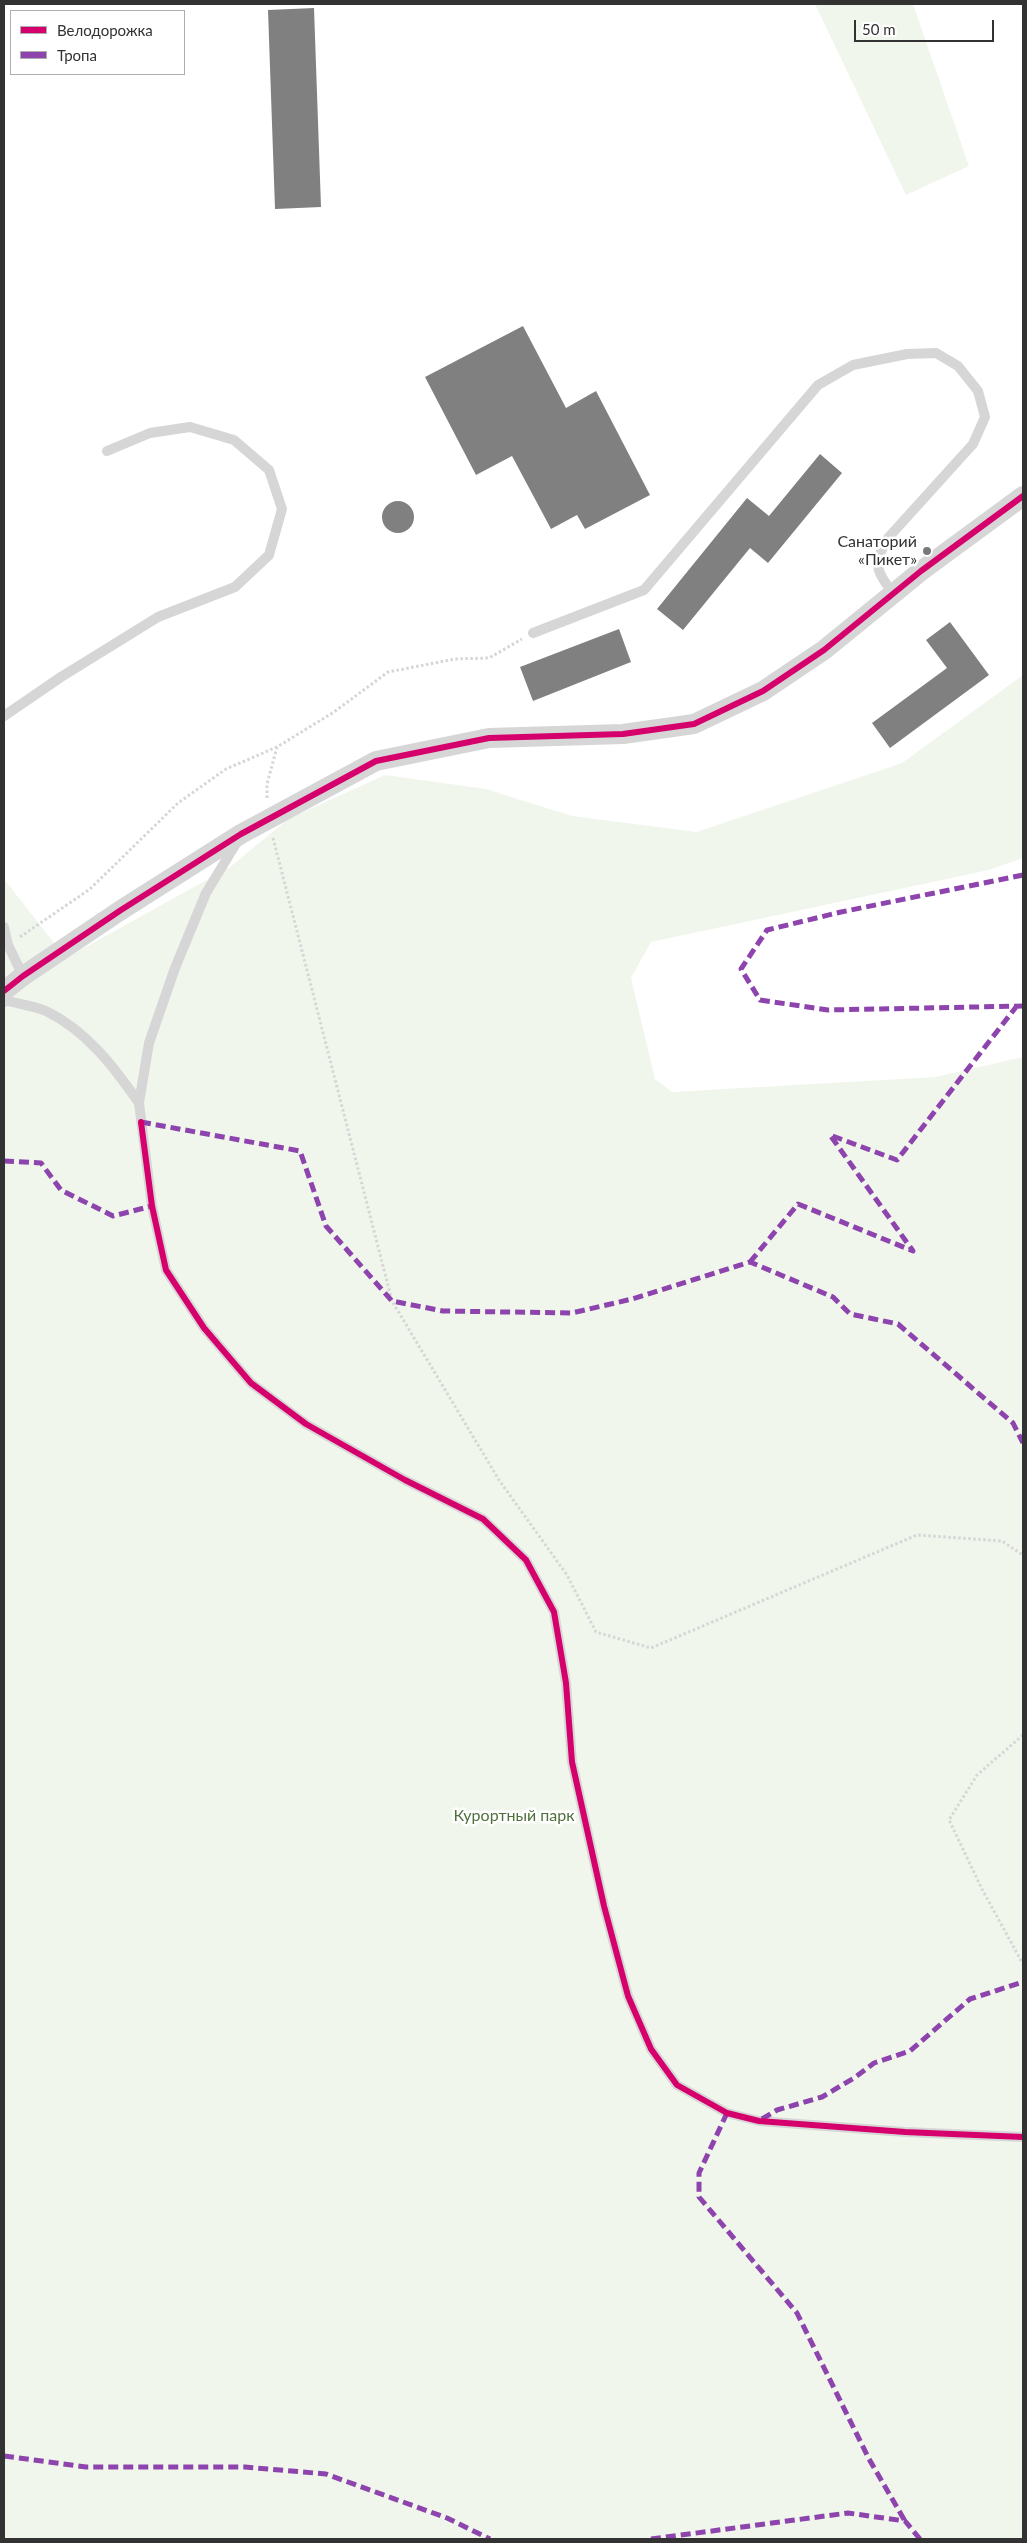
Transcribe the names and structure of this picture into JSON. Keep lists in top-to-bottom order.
{
  "parks": ["Курортный парк"],
  "places": ["Санаторий «Пикет»"],
  "legend": ["Велодорожка", "Тропа"],
  "scale_bar": "50 m"
}
